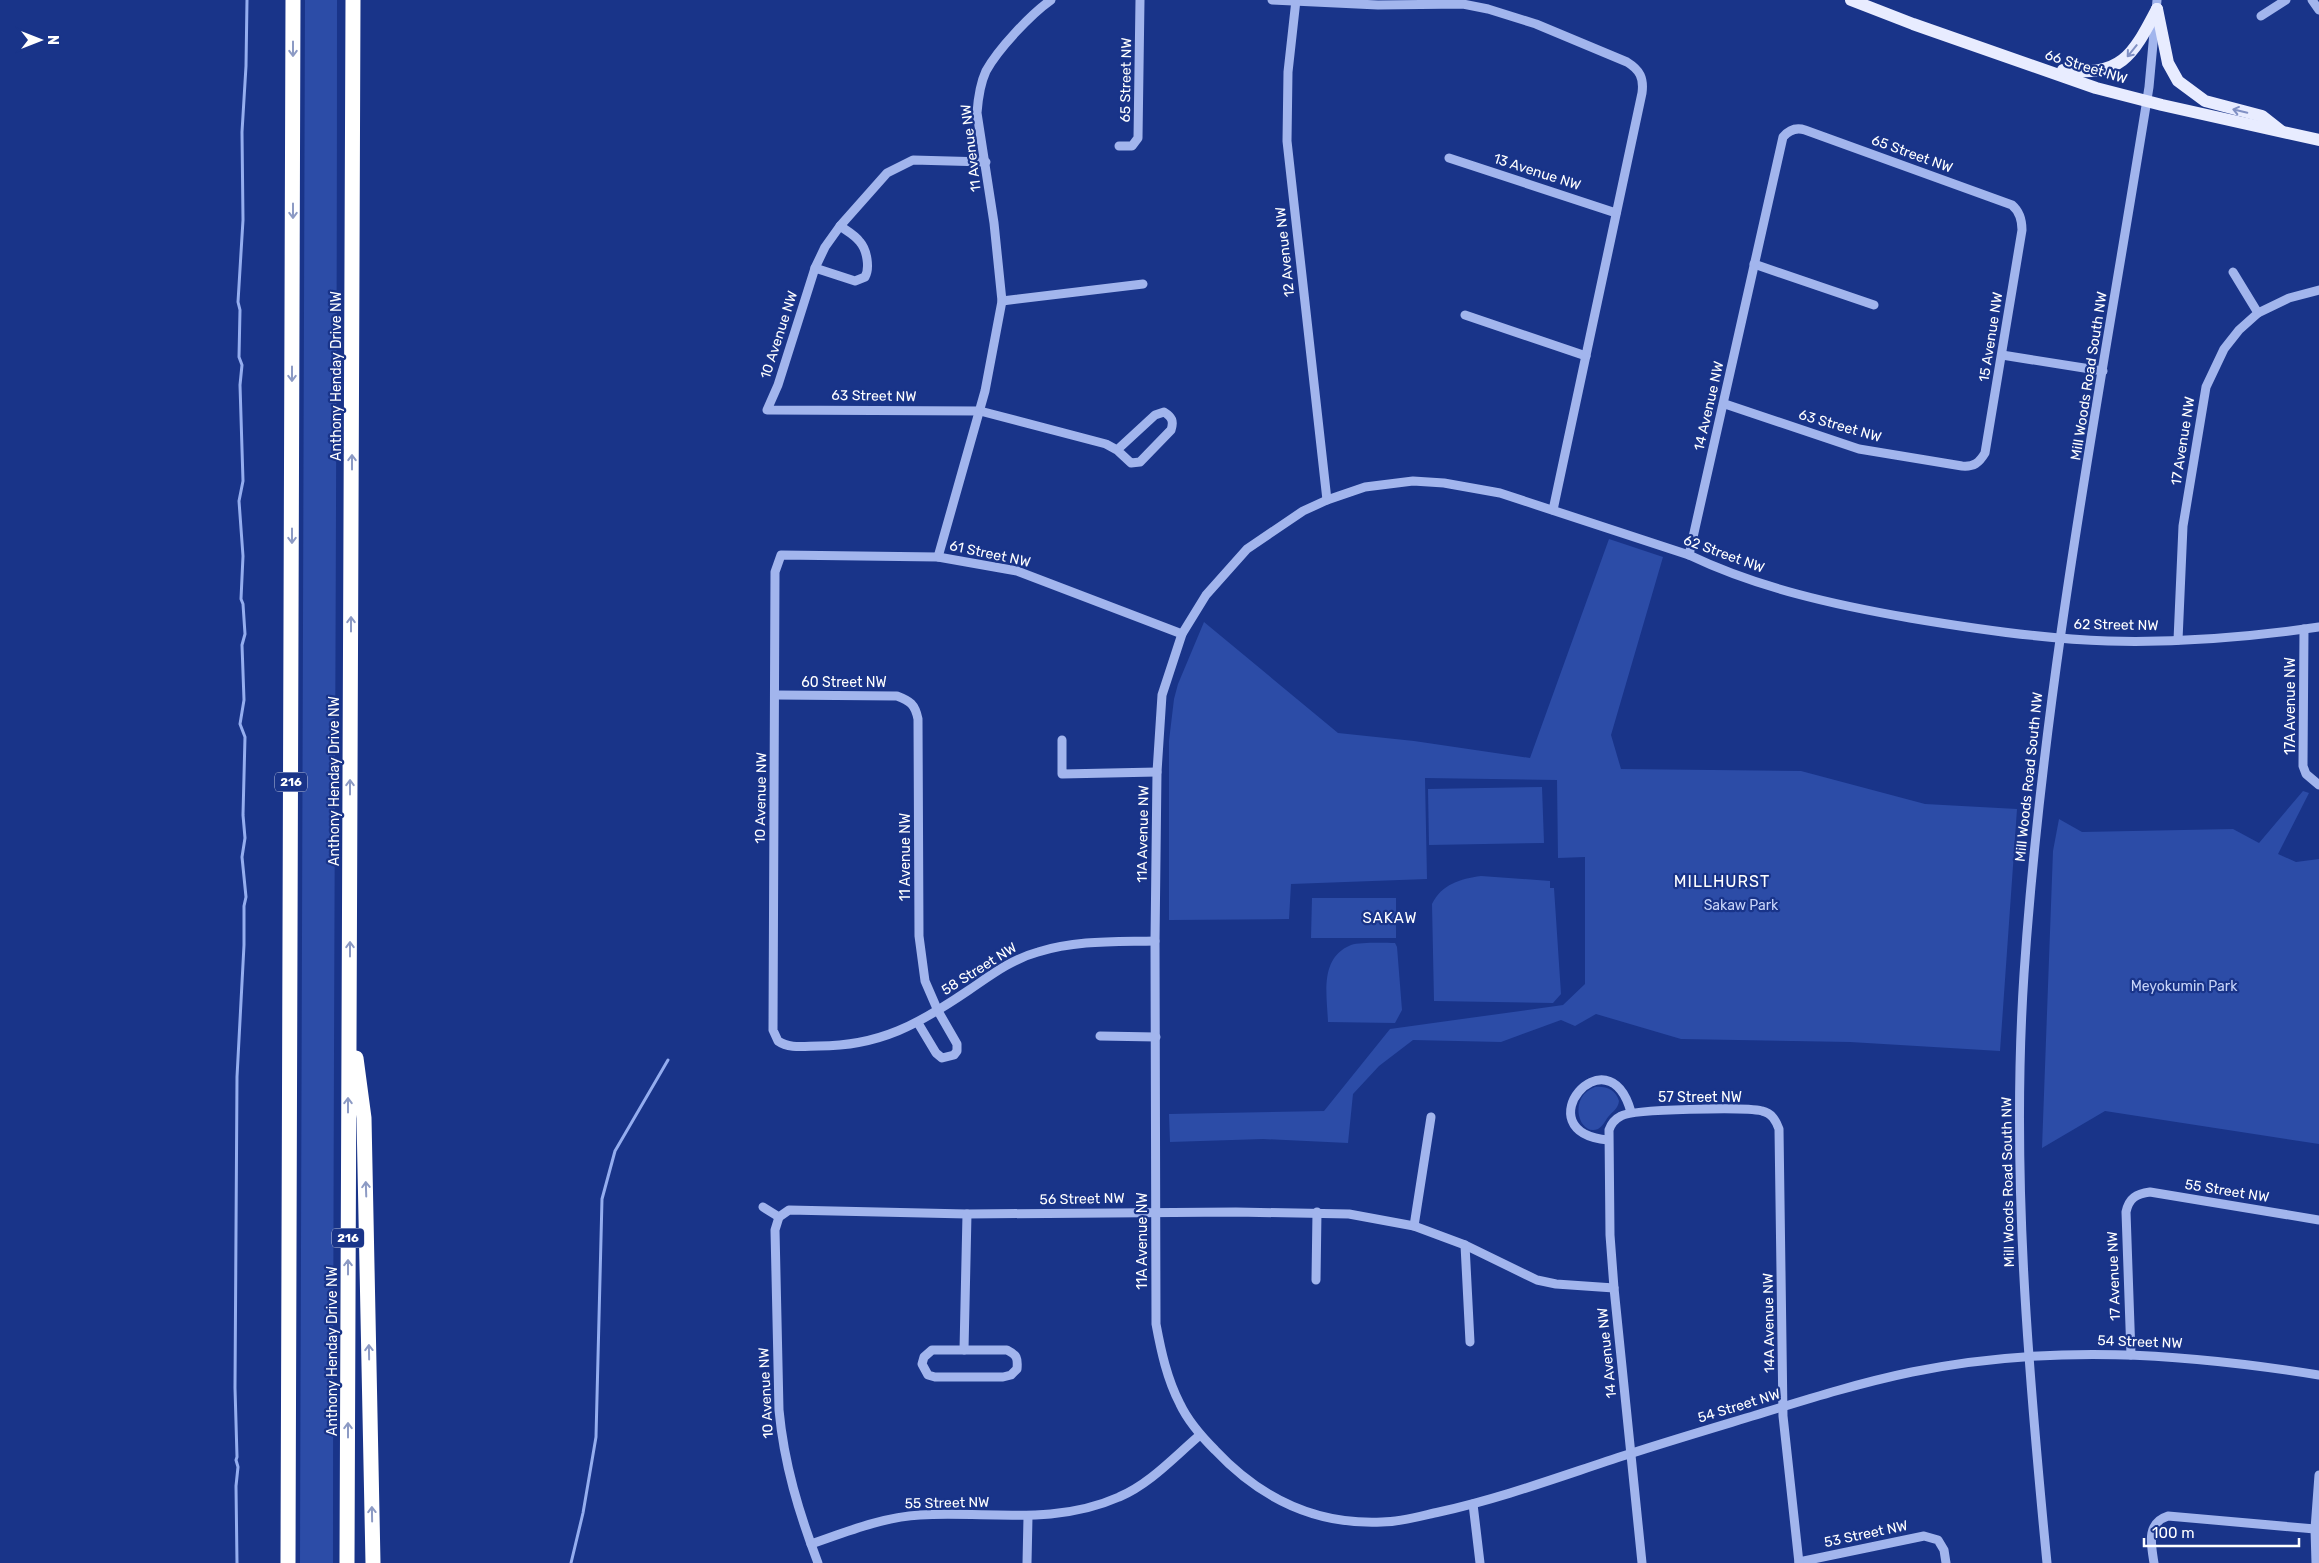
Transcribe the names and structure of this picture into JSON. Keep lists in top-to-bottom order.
{
  "streets": {
    "highway": ["Anthony Henday Drive NW", "216"],
    "main road": ["66 Street NW"],
    "street": [
      "65 Street NW",
      "11 Avenue NW",
      "13 Avenue NW",
      "12 Avenue NW",
      "10 Avenue NW",
      "15 Avenue NW",
      "Mill Woods Road South NW",
      "63 Street NW",
      "14 Avenue NW",
      "17 Avenue NW",
      "61 Street NW",
      "62 Street NW",
      "60 Street NW",
      "17A Avenue NW",
      "11A Avenue NW",
      "58 Street NW",
      "57 Street NW",
      "55 Street NW",
      "56 Street NW",
      "14A Avenue NW",
      "54 Street NW",
      "53 Street NW"
    ]
  },
  "crossings": [
    ["66 Street NW", "Mill Woods Road South NW"],
    ["65 Street NW", "15 Avenue NW"],
    ["65 Street NW", "14 Avenue NW"],
    ["11 Avenue NW", "10 Avenue NW"],
    ["11 Avenue NW", "63 Street NW"],
    ["11 Avenue NW", "61 Street NW"],
    ["11 Avenue NW", "60 Street NW"],
    ["11 Avenue NW", "58 Street NW"],
    ["12 Avenue NW", "62 Street NW"],
    ["10 Avenue NW", "63 Street NW"],
    ["10 Avenue NW", "61 Street NW"],
    ["10 Avenue NW", "60 Street NW"],
    ["10 Avenue NW", "58 Street NW"],
    ["10 Avenue NW", "55 Street NW"],
    ["10 Avenue NW", "56 Street NW"],
    ["15 Avenue NW", "63 Street NW"],
    ["Mill Woods Road South NW", "62 Street NW"],
    ["Mill Woods Road South NW", "54 Street NW"],
    ["63 Street NW", "14 Avenue NW"],
    ["14 Avenue NW", "62 Street NW"],
    ["14 Avenue NW", "57 Street NW"],
    ["14 Avenue NW", "56 Street NW"],
    ["14 Avenue NW", "54 Street NW"],
    ["17 Avenue NW", "62 Street NW"],
    ["17 Avenue NW", "55 Street NW"],
    ["17 Avenue NW", "54 Street NW"],
    ["61 Street NW", "62 Street NW"],
    ["61 Street NW", "11A Avenue NW"],
    ["62 Street NW", "17A Avenue NW"],
    ["62 Street NW", "11A Avenue NW"],
    ["11A Avenue NW", "58 Street NW"],
    ["11A Avenue NW", "55 Street NW"],
    ["11A Avenue NW", "56 Street NW"],
    ["11A Avenue NW", "54 Street NW"],
    ["57 Street NW", "14A Avenue NW"],
    ["55 Street NW", "54 Street NW"],
    ["14A Avenue NW", "54 Street NW"],
    ["14A Avenue NW", "53 Street NW"]
  ],
  "districts": ["MILLHURST", "SAKAW"],
  "parks": ["Sakaw Park", "Meyokumin Park"],
  "scale_bar": "100 m",
  "north": "right"
}
